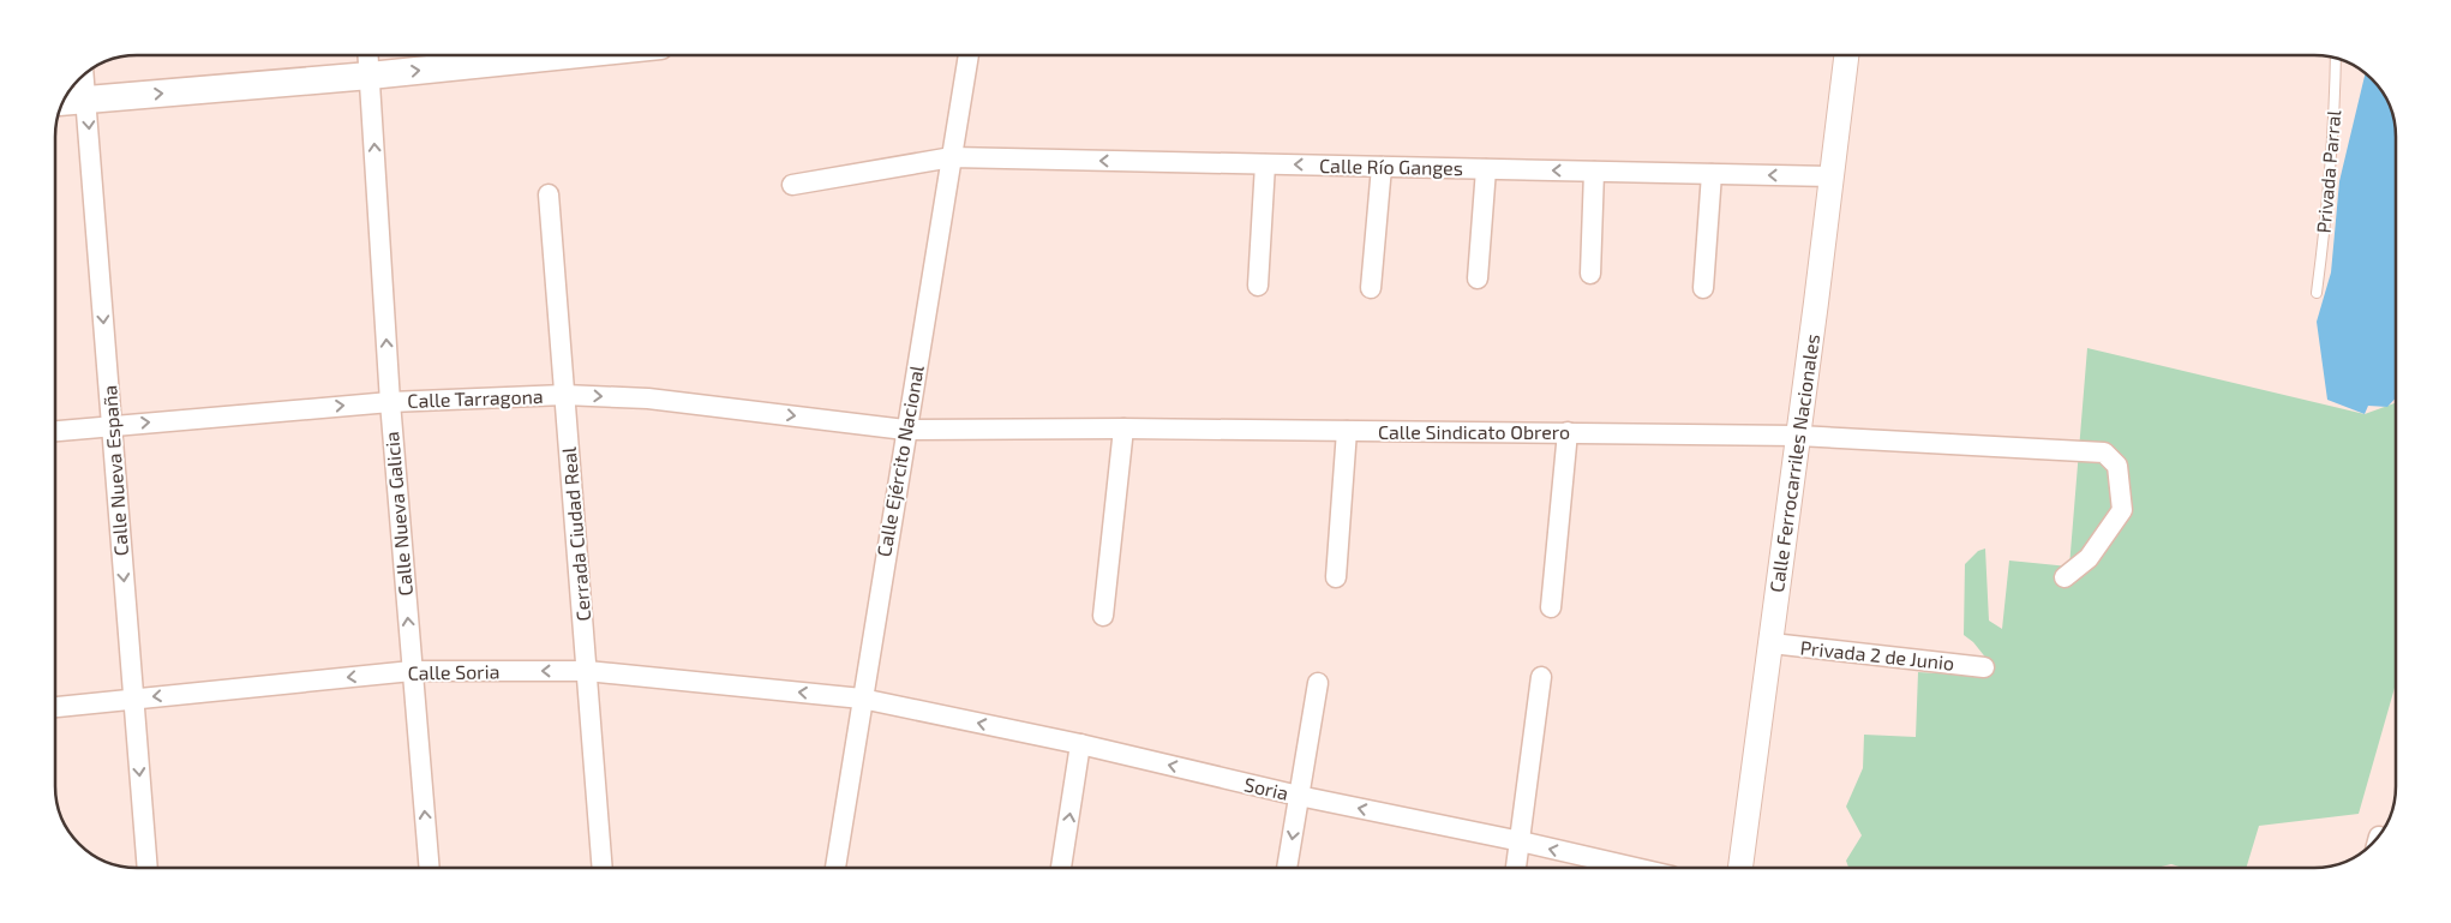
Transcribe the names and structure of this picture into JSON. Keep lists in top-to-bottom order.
{
  "streets": {
    "street": [
      "Calle Río Ganges",
      "Calle Tarragona",
      "Calle Sindicato Obrero",
      "Calle Ejército Nacional",
      "Calle Ferrocarriles Nacionales",
      "Calle Nueva España",
      "Calle Nueva Galicia",
      "Cerrada Ciudad Real",
      "Privada 2 de Junio",
      "Calle Soria",
      "Soria"
    ],
    "lane": ["Privada Parral"]
  },
  "crossings": [
    ["Calle Río Ganges", "Calle Ejército Nacional"],
    ["Calle Río Ganges", "Calle Ferrocarriles Nacionales"],
    ["Calle Tarragona", "Calle Sindicato Obrero"],
    ["Calle Tarragona", "Calle Ejército Nacional"],
    ["Calle Tarragona", "Calle Nueva España"],
    ["Calle Tarragona", "Calle Nueva Galicia"],
    ["Calle Tarragona", "Cerrada Ciudad Real"],
    ["Calle Sindicato Obrero", "Calle Ejército Nacional"],
    ["Calle Sindicato Obrero", "Calle Ferrocarriles Nacionales"],
    ["Calle Ejército Nacional", "Calle Soria"],
    ["Calle Ejército Nacional", "Soria"],
    ["Calle Ferrocarriles Nacionales", "Privada 2 de Junio"],
    ["Calle Nueva España", "Calle Soria"],
    ["Calle Nueva Galicia", "Calle Soria"],
    ["Cerrada Ciudad Real", "Calle Soria"],
    ["Calle Soria", "Soria"]
  ],
  "one_way": [
    "Calle Río Ganges",
    "Calle Tarragona",
    "Calle Nueva España",
    "Calle Nueva Galicia",
    "Calle Soria",
    "Soria"
  ]
}
